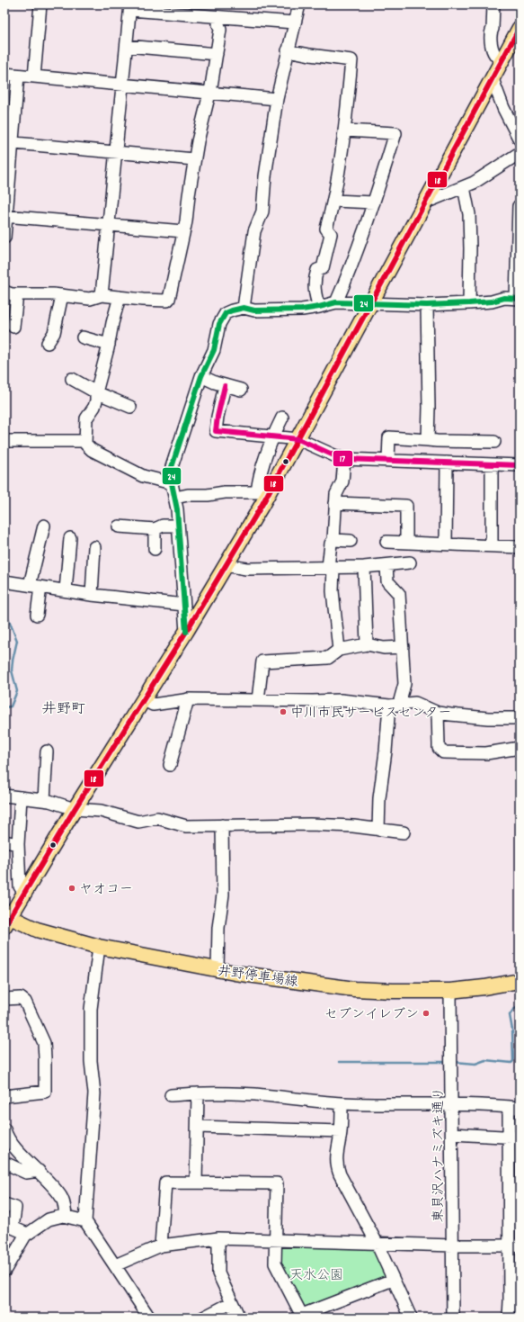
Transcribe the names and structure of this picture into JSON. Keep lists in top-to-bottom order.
{
  "streets": {
    "main road": ["井野停車場線"],
    "street": ["東貝沢ハナミズキ通り"]
  },
  "crossings": [
    ["井野停車場線", "東貝沢ハナミズキ通り"]
  ],
  "districts": ["井野町"],
  "parks": ["天水公園"],
  "places": ["中川市民サービスセンター", "ヤオコー", "セブンイレブン"],
  "lines": ["transit line 18", "transit line 24", "transit line 17"]
}
